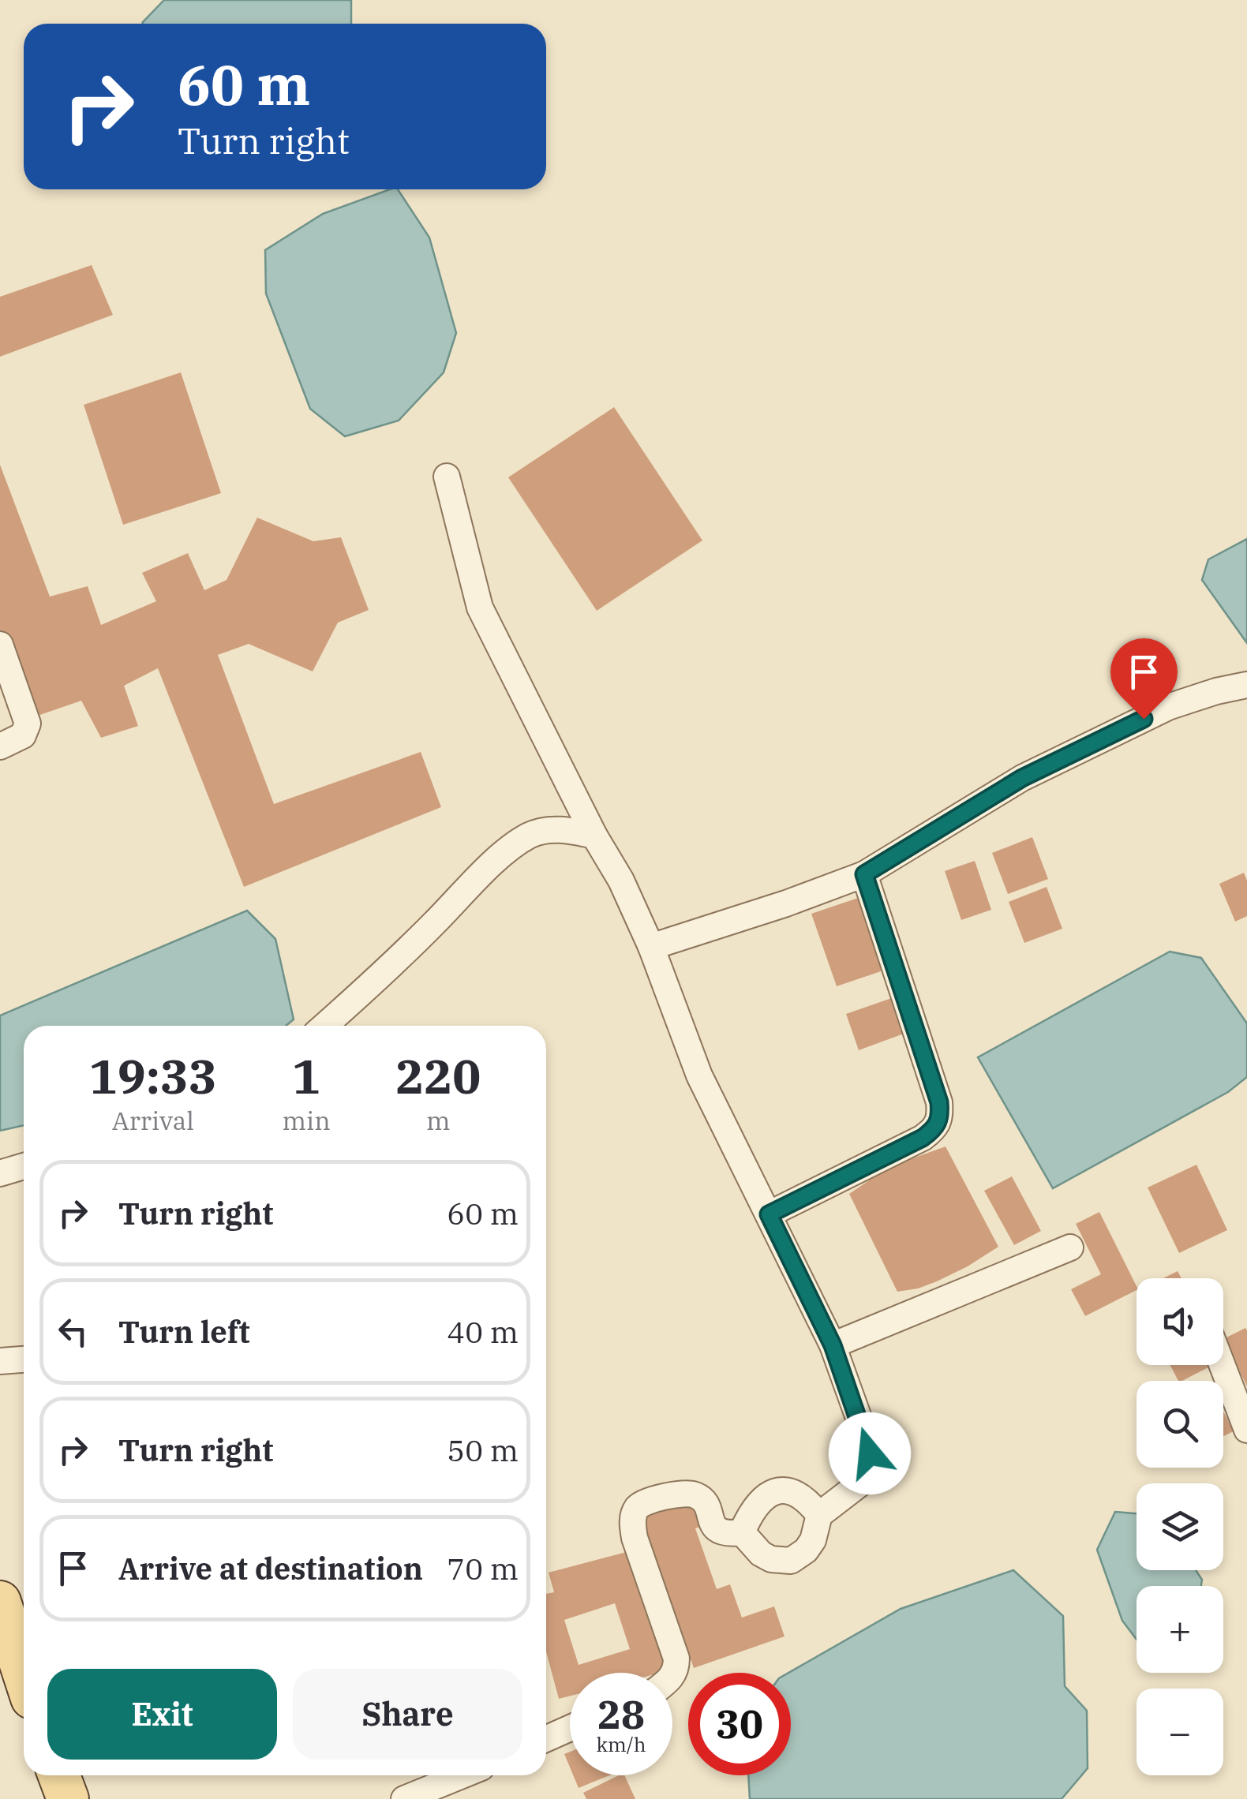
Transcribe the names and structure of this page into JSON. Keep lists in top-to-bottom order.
{
  "page": {
    "turn": ["60 m", "Turn right"],
    "eta": [
      "19:33",
      "Arrival",
      "1",
      "min",
      "220",
      "m"
    ],
    "list": [
      {
        "name": "Turn right",
        "value": "60 m"
      },
      {
        "name": "Turn left",
        "value": "40 m"
      },
      {
        "name": "Turn right",
        "value": "50 m"
      },
      {
        "name": "Arrive at destination",
        "value": "70 m"
      }
    ],
    "map_buttons": ["+", "−"],
    "buttons": ["Exit", "Share"],
    "speed": "28 km/h",
    "limit": "30"
  }
}
